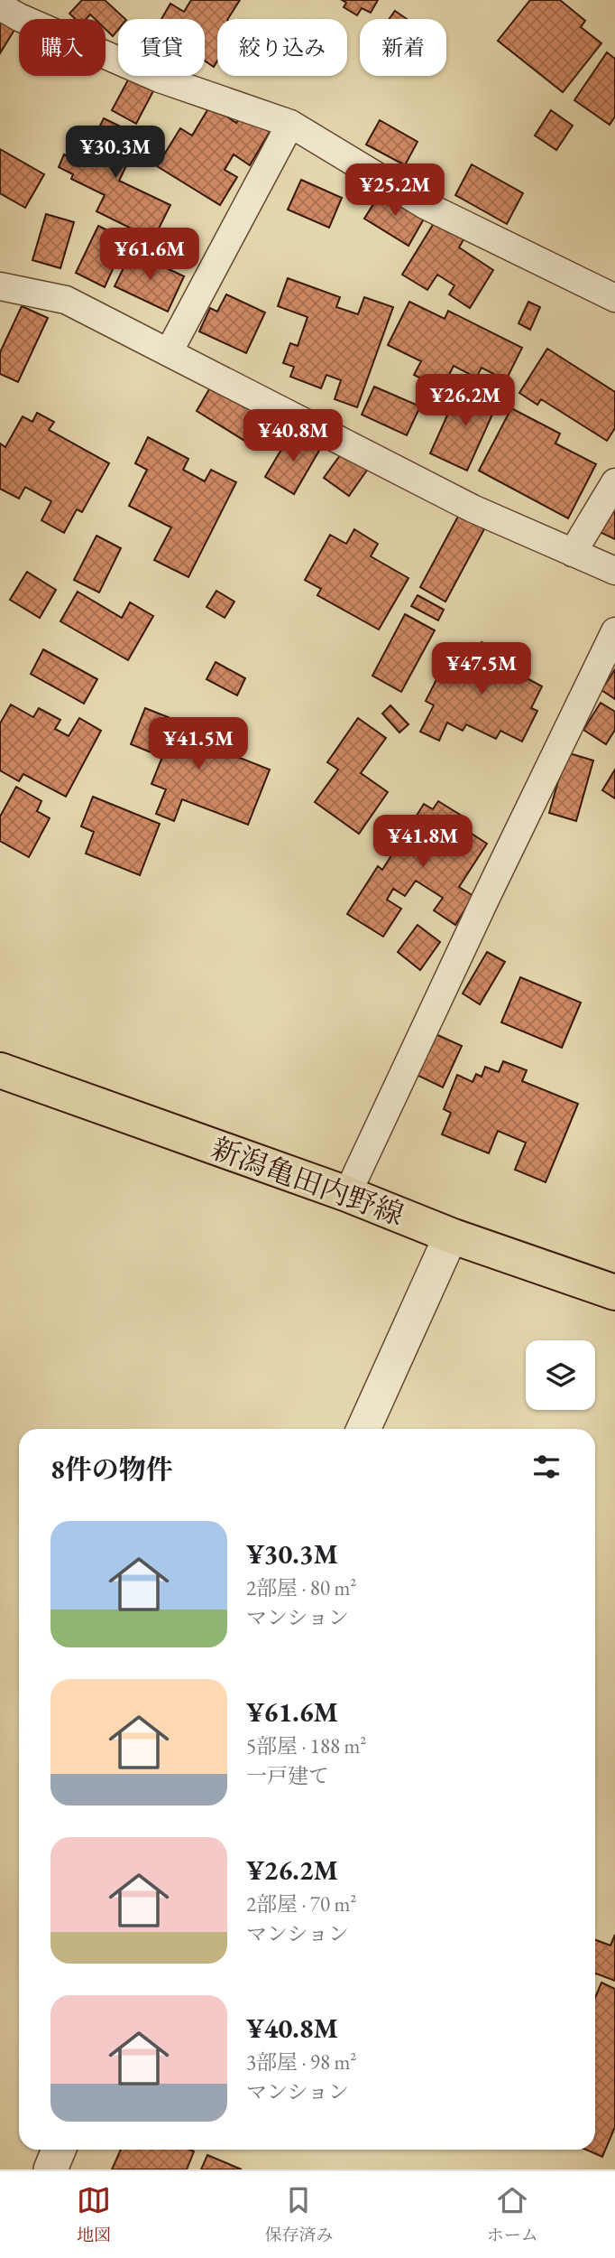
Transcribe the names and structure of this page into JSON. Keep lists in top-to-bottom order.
{
  "streets": {
    "main road": ["新潟亀田内野線"]
  },
  "page": {
    "chip": [
      "購入",
      "賃貸",
      "絞り込み",
      "新着"
    ],
    "price": [
      "¥30.3M",
      "¥25.2M",
      "¥61.6M",
      "¥26.2M",
      "¥40.8M",
      "¥47.5M",
      "¥41.5M",
      "¥41.8M"
    ],
    "heading": "8件の物件",
    "list": [
      {
        "name": "¥30.3M",
        "note": "2部屋 · 80 m² · マンション"
      },
      {
        "name": "¥61.6M",
        "note": "5部屋 · 188 m² · 一戸建て"
      },
      {
        "name": "¥26.2M",
        "note": "2部屋 · 70 m² · マンション"
      },
      {
        "name": "¥40.8M",
        "note": "3部屋 · 98 m² · マンション"
      }
    ],
    "tabs": ["地図", "保存済み", "ホーム"]
  }
}
